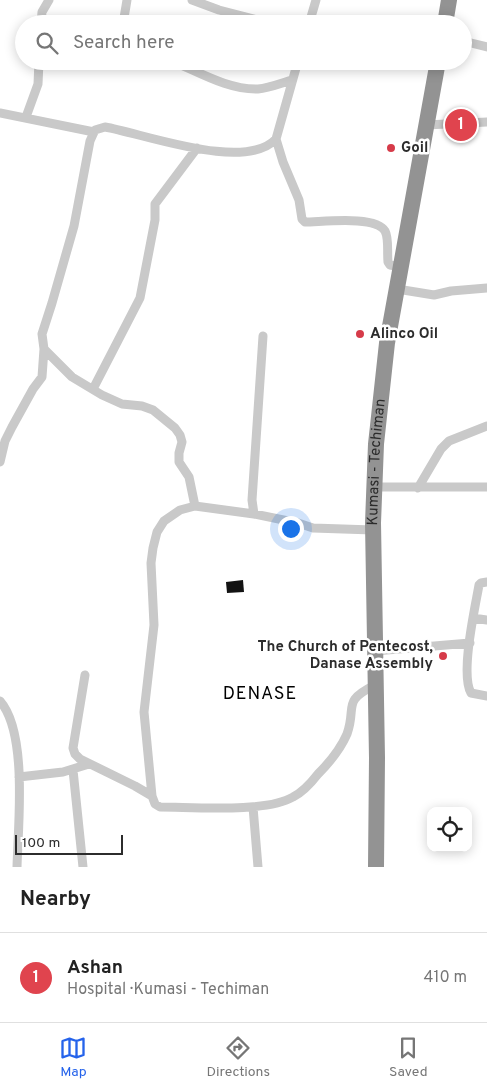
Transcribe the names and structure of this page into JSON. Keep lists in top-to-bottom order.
{
  "streets": {
    "highway": ["Kumasi - Techiman"]
  },
  "districts": ["DENASE"],
  "places": ["Goil", "Alinco Oil", "The Church of Pentecost, Danase Assembly"],
  "scale_bar": "100 m",
  "page": {
    "search": "Search here",
    "pins": "1",
    "scale": "100 m",
    "heading": "Nearby",
    "list": [
      {
        "mark": "1",
        "name": "Ashan",
        "note": "Hospital · Kumasi - Techiman",
        "value": "410 m"
      }
    ],
    "nav": ["Map", "Directions", "Saved"]
  }
}
